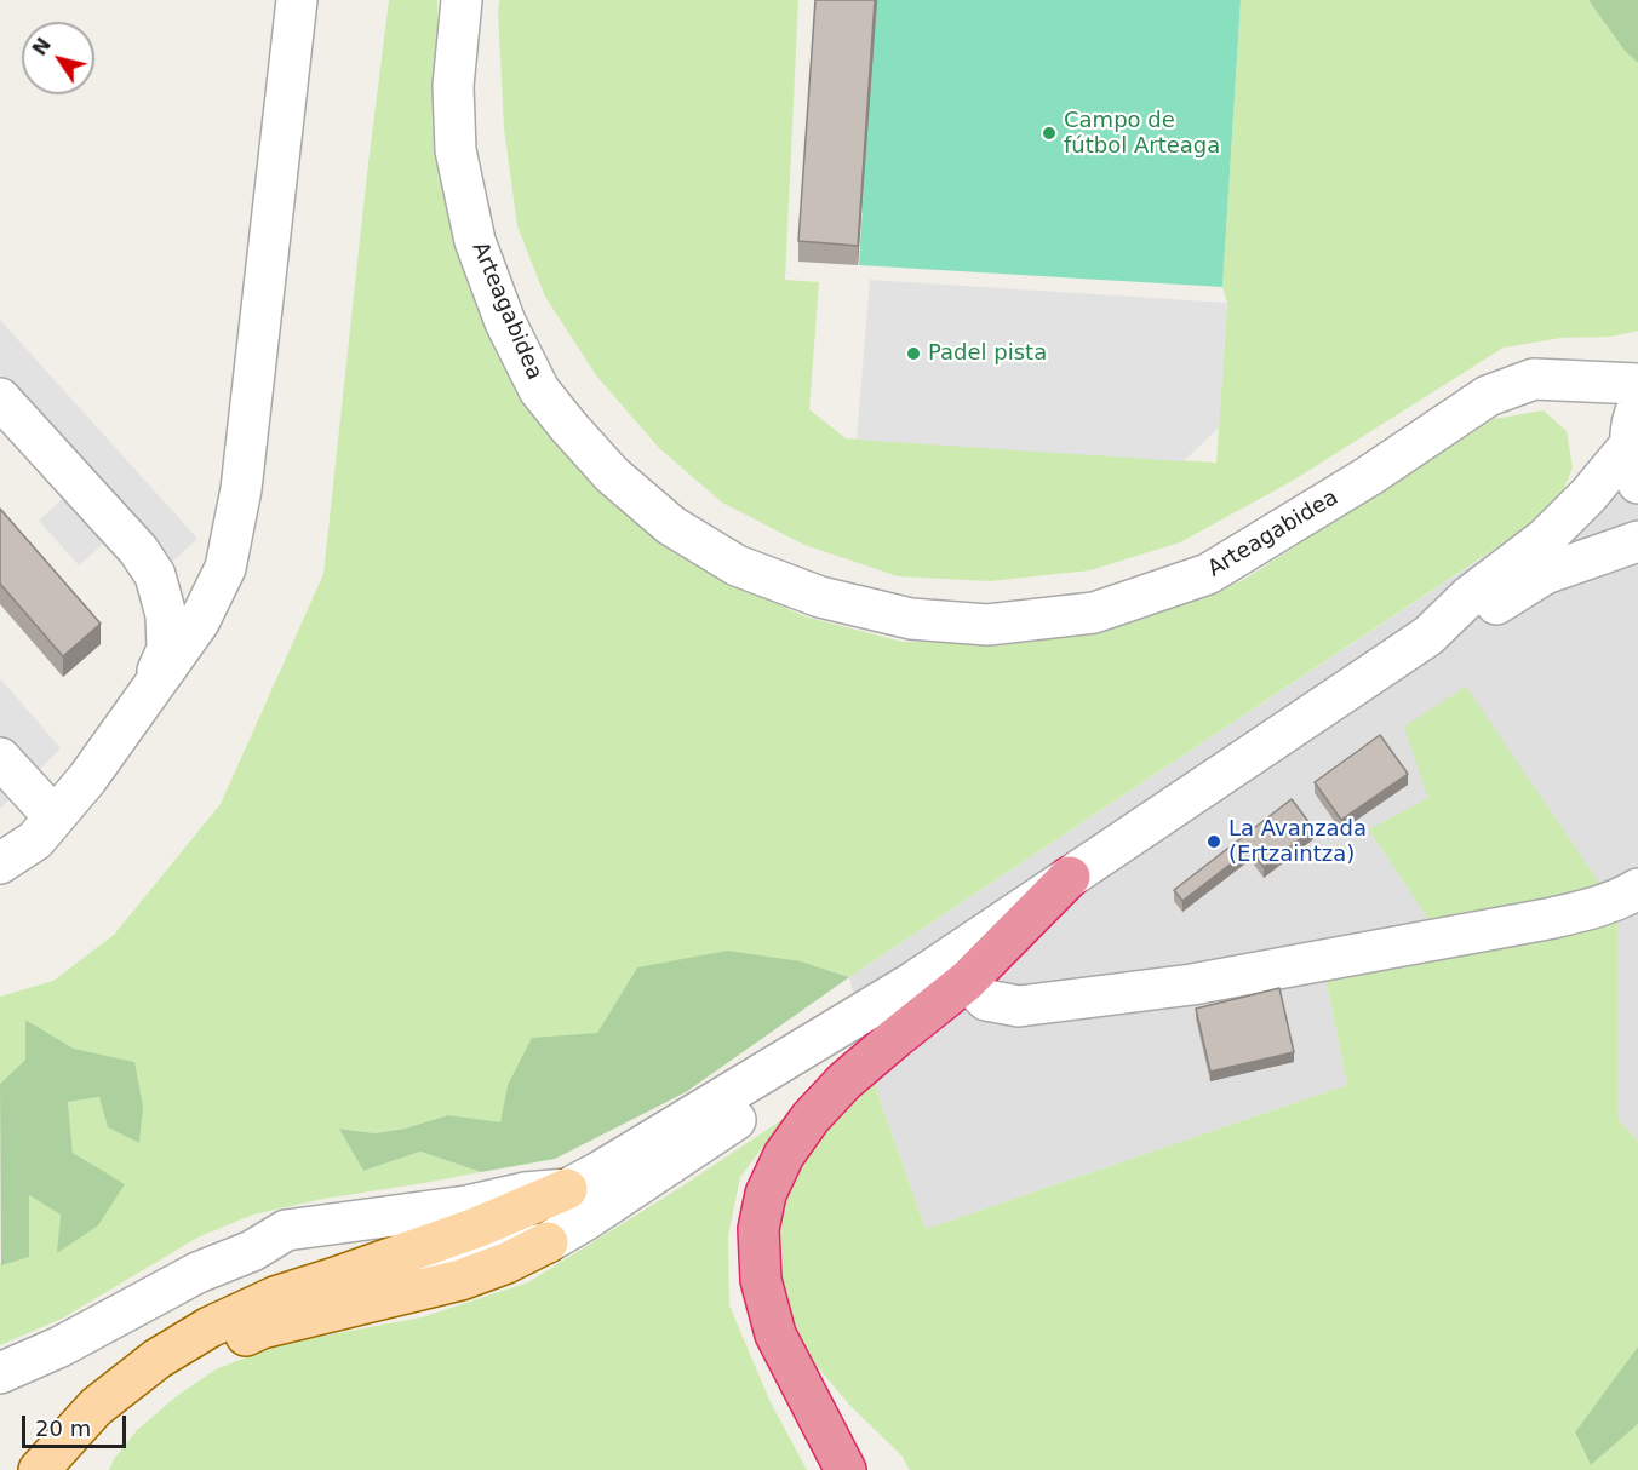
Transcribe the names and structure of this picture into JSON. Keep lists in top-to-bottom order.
{
  "streets": {
    "street": ["Arteagabidea"]
  },
  "places": ["Campo de fútbol Arteaga", "Padel pista", "La Avanzada (Ertzaintza)"],
  "scale_bar": "20 m",
  "north": "top left"
}
